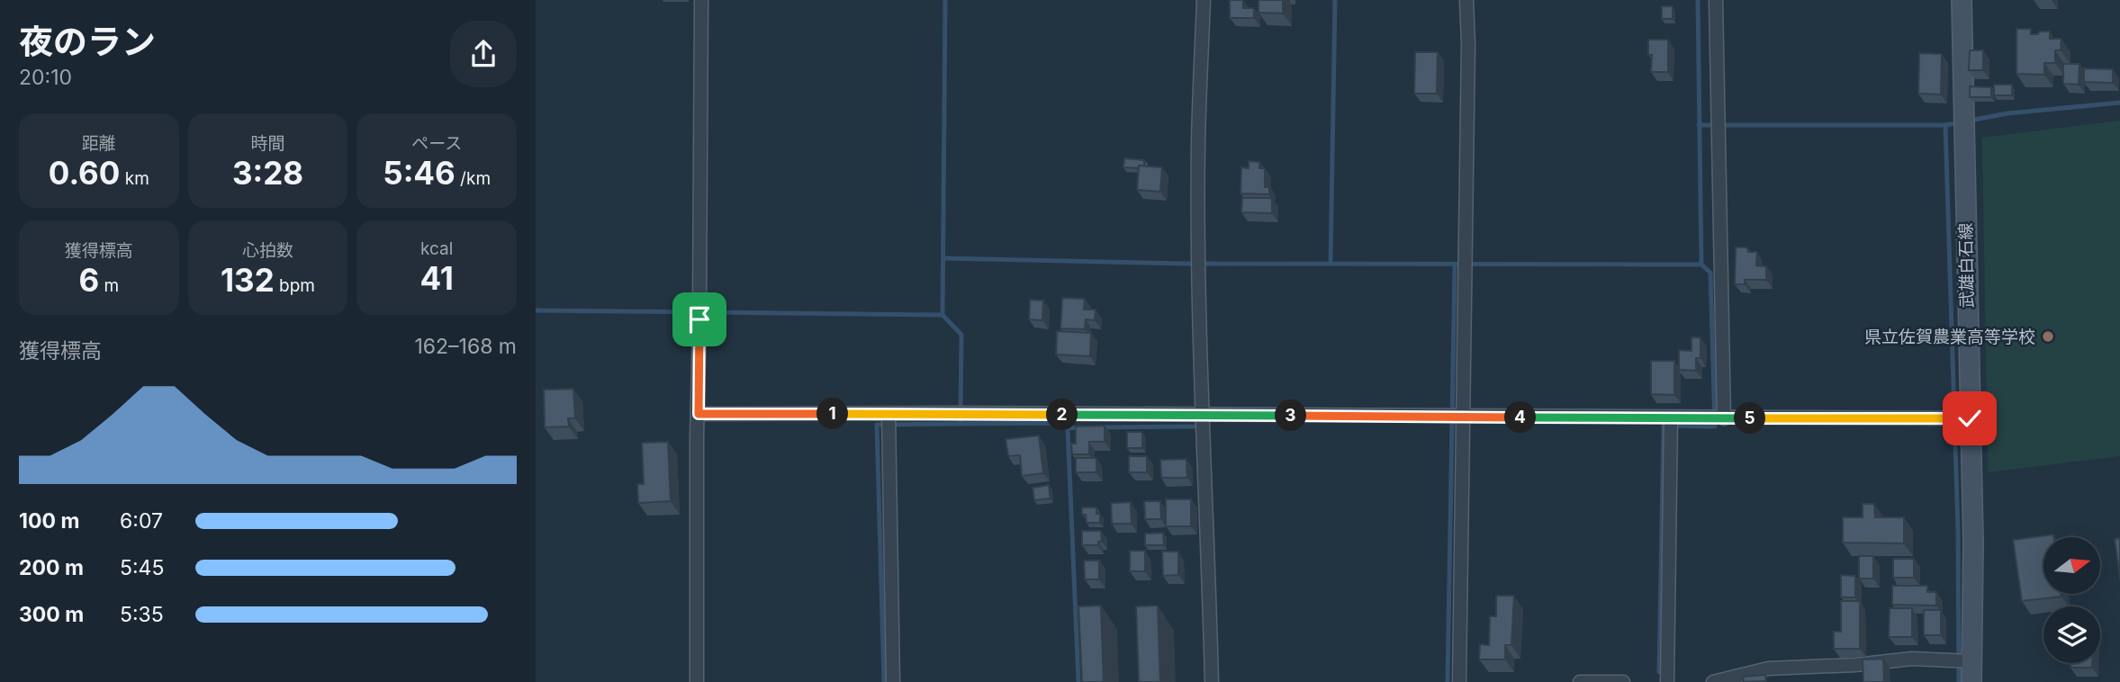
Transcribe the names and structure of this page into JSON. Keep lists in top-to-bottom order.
{
  "streets": {
    "main road": ["武雄白石線"]
  },
  "places": ["県立佐賀農業高等学校"],
  "north": "right",
  "page": {
    "heading": ["夜のラン", "20:10"],
    "stats": [
      ["距離", "0.60 km"],
      ["時間", "3:28"],
      ["ペース", "5:46 /km"],
      ["獲得標高", "6 m"],
      ["心拍数", "132 bpm"],
      ["kcal", "41"]
    ],
    "chart": ["獲得標高", "162–168 m"],
    "pins": [
      "1",
      "2",
      "3",
      "4",
      "5"
    ],
    "list": [
      {
        "name": "100 m",
        "note": "6:07"
      },
      {
        "name": "200 m",
        "note": "5:45"
      },
      {
        "name": "300 m",
        "note": "5:35"
      }
    ]
  }
}
